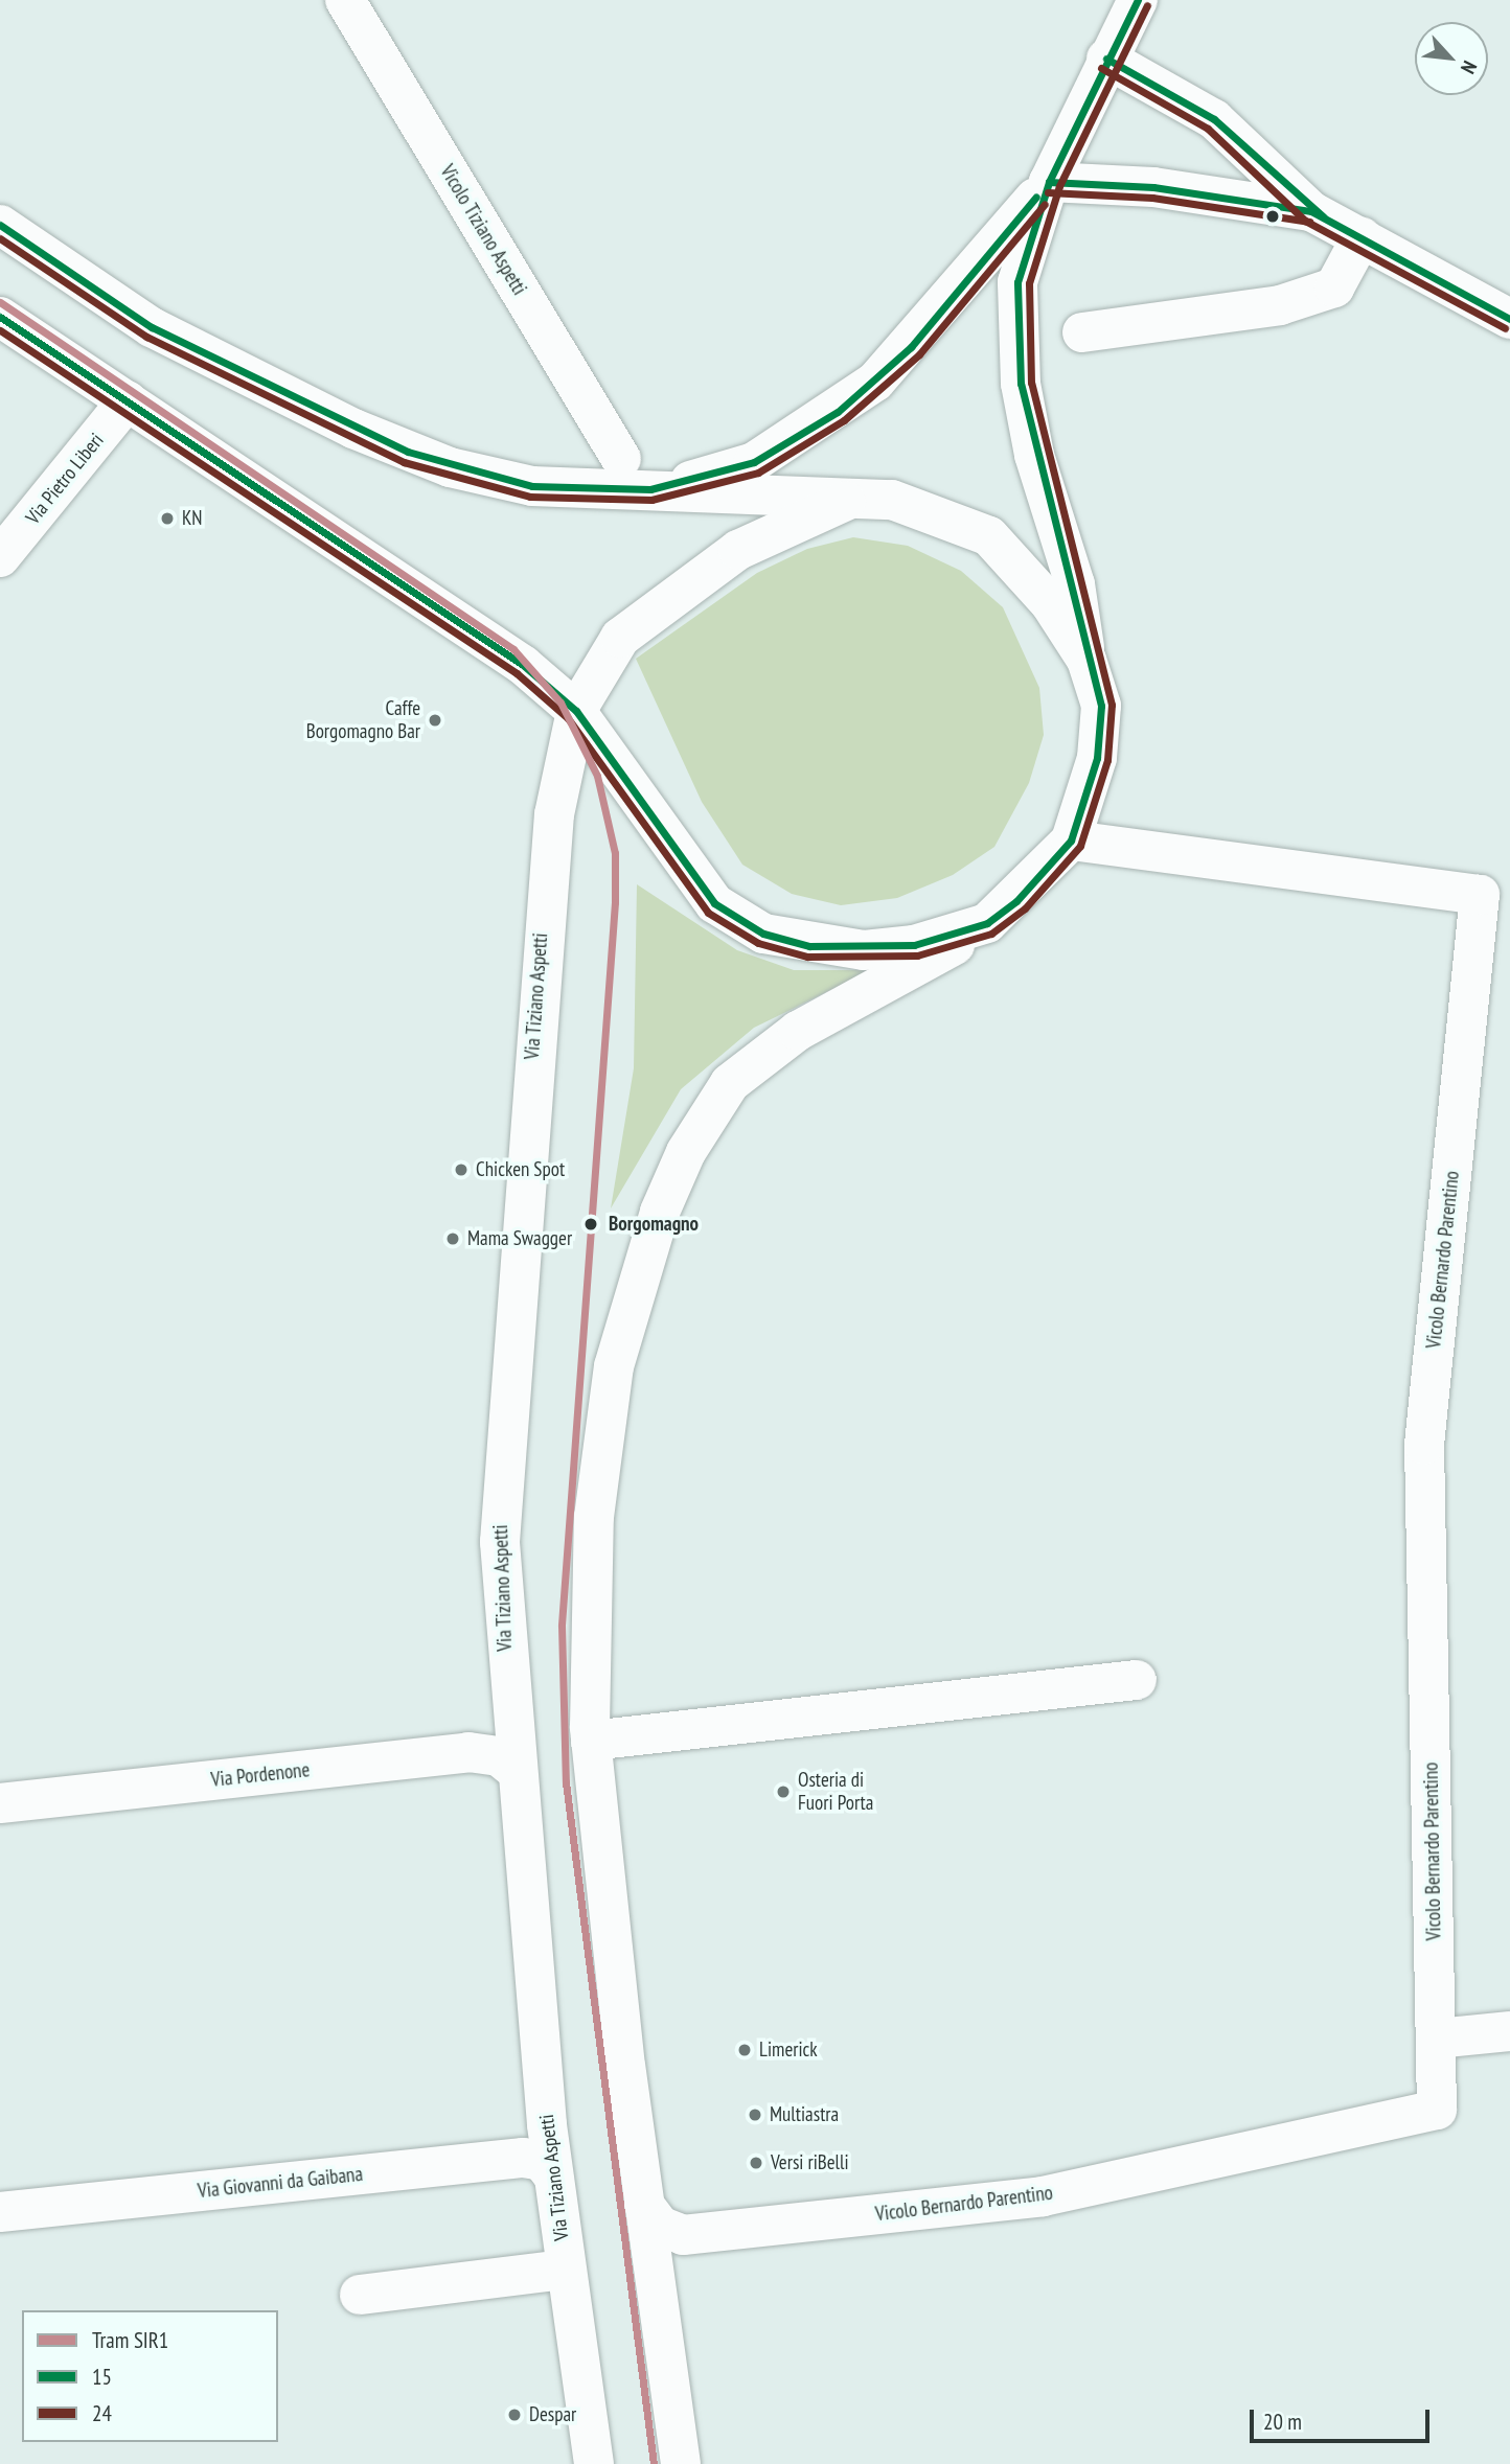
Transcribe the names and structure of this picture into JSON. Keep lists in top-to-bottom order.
{
  "streets": {
    "street": [
      "Vicolo Tiziano Aspetti",
      "Via Pietro Liberi",
      "Via Tiziano Aspetti",
      "Vicolo Bernardo Parentino",
      "Via Pordenone",
      "Via Giovanni da Gaibana"
    ]
  },
  "crossings": [
    ["Via Tiziano Aspetti", "Via Pordenone"],
    ["Via Tiziano Aspetti", "Via Giovanni da Gaibana"]
  ],
  "places": [
    "KN",
    "Caffe Borgomagno Bar",
    "Chicken Spot",
    "Borgomagno",
    "Mama Swagger",
    "Osteria di Fuori Porta",
    "Limerick",
    "Multiastra",
    "Versi riBelli",
    "Despar"
  ],
  "lines": ["transit line 15", "transit line 24", "tram line SIR1"],
  "legend": ["Tram SIR1", "15", "24"],
  "scale_bar": "20 m",
  "north": "bottom right"
}
